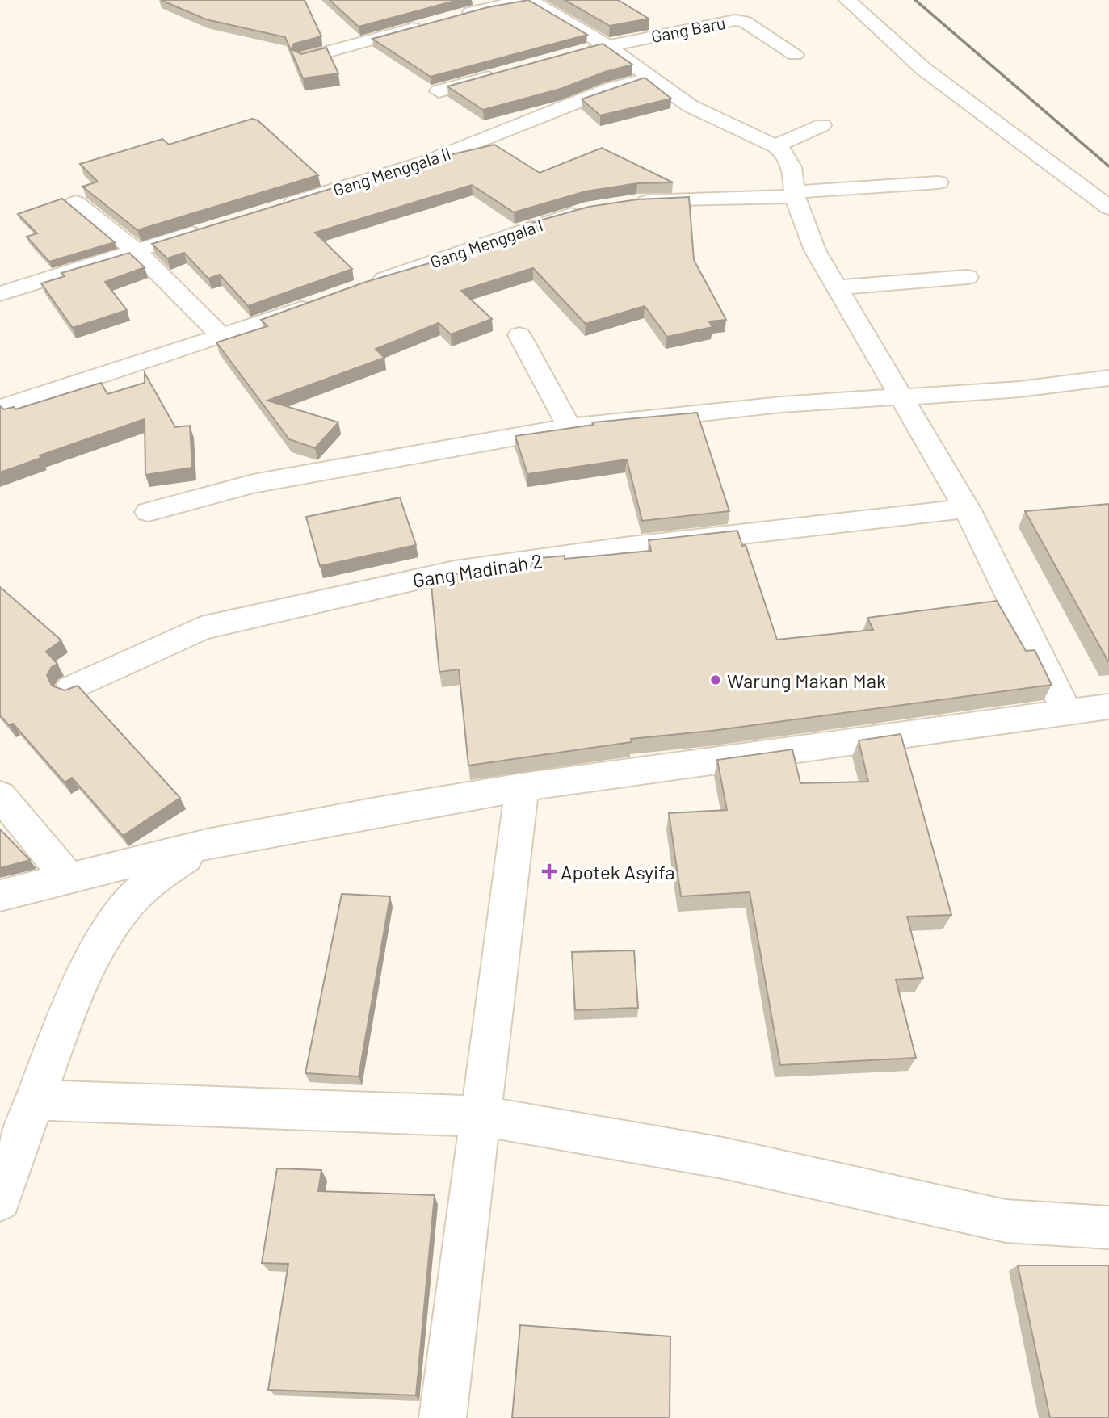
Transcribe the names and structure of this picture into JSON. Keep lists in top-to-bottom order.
{
  "streets": {
    "street": [
      "Gang Baru",
      "Gang Menggala II",
      "Gang Menggala I",
      "Gang Madinah 2"
    ]
  },
  "places": {
    "other": ["Warung Makan Mak"],
    "health": ["Apotek Asyifa"]
  }
}
